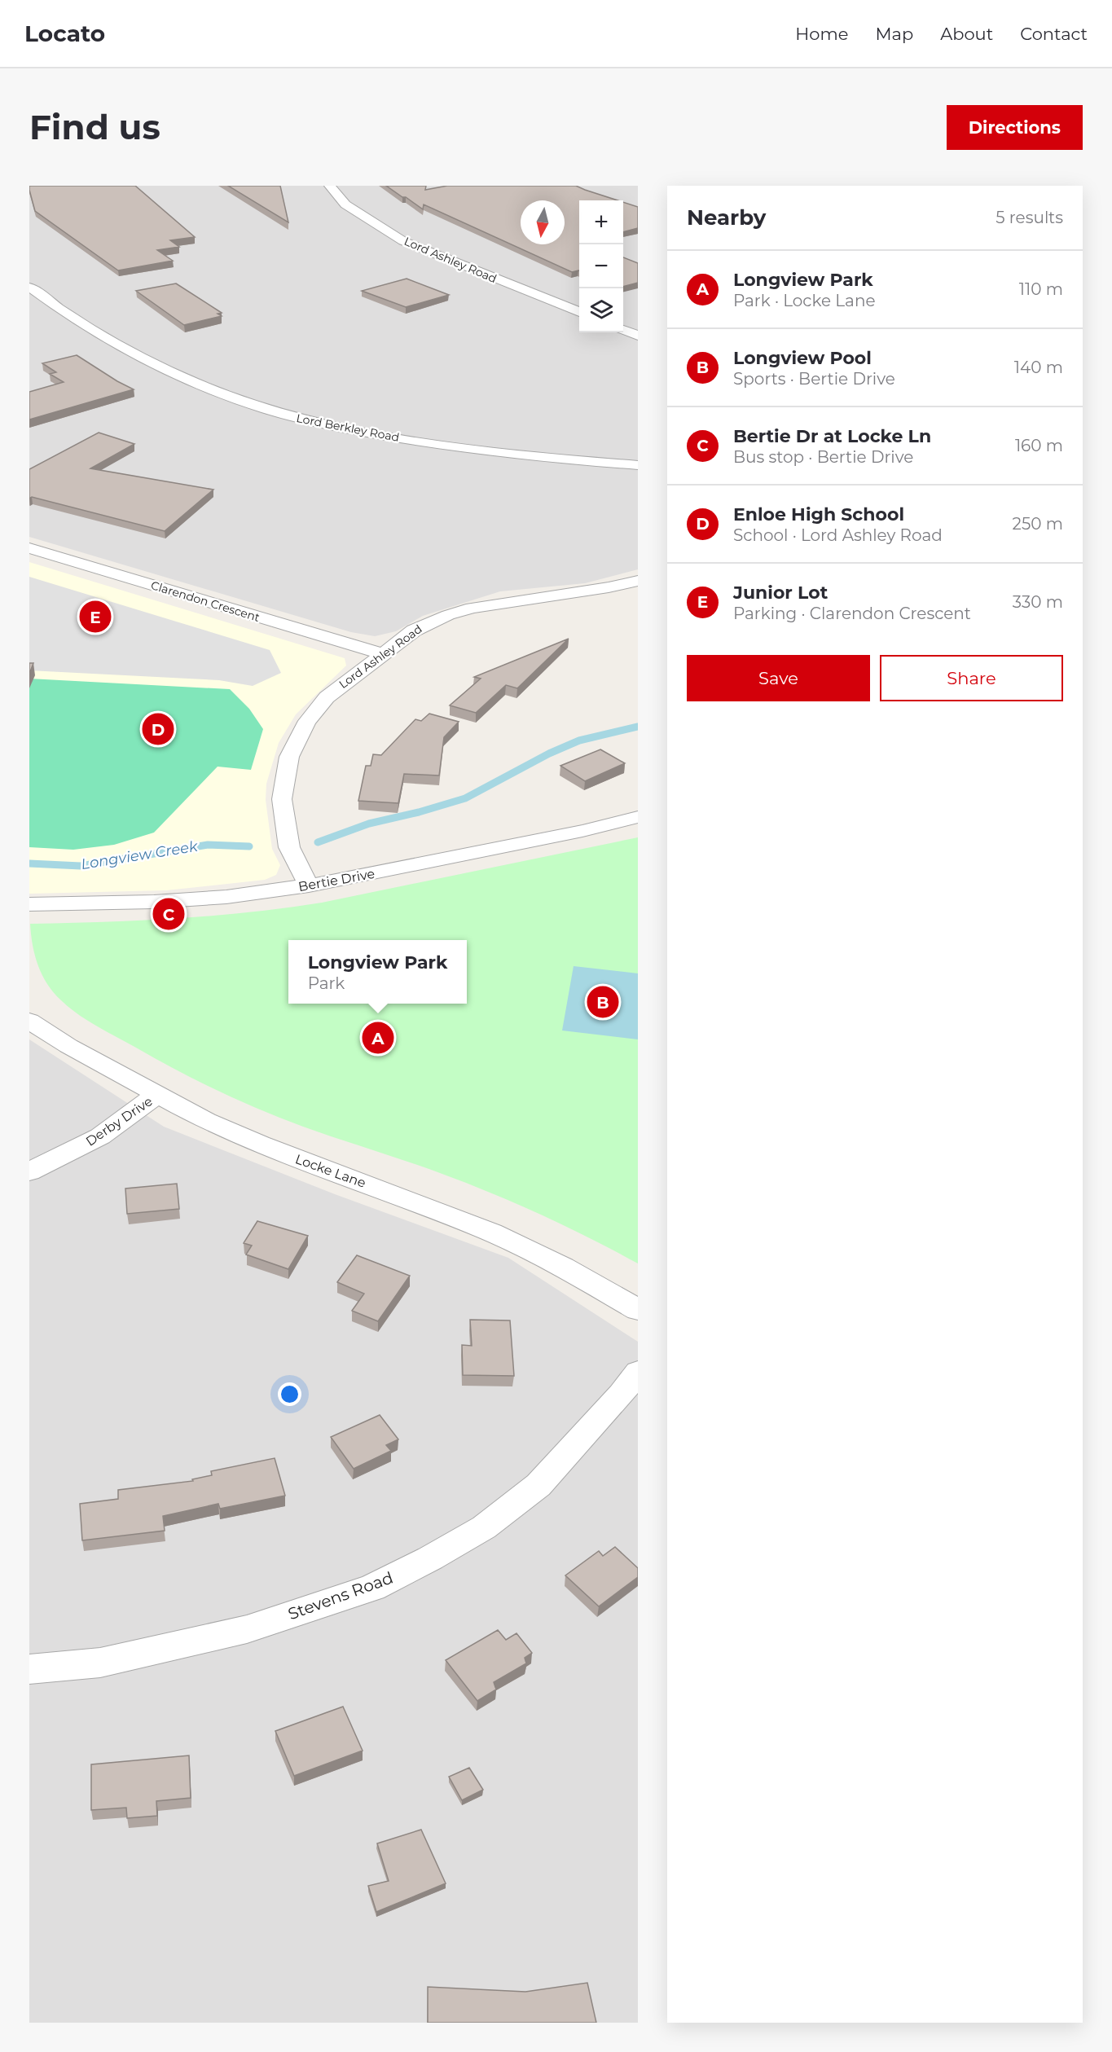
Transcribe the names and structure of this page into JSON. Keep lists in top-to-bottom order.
{
  "streets": {
    "street": [
      "Lord Ashley Road",
      "Lord Berkley Road",
      "Clarendon Crescent",
      "Bertie Drive",
      "Derby Drive",
      "Locke Lane",
      "Stevens Road"
    ]
  },
  "crossings": [
    ["Lord Ashley Road", "Clarendon Crescent"],
    ["Lord Ashley Road", "Bertie Drive"],
    ["Derby Drive", "Locke Lane"]
  ],
  "water": ["Longview Creek"],
  "north": "bottom",
  "page": {
    "header": "Locato",
    "nav": [
      "Home",
      "Map",
      "About",
      "Contact"
    ],
    "buttons": [
      "Directions",
      ["Save", "Share"]
    ],
    "title": "Find us",
    "heading": ["Nearby", "5 results"],
    "map_buttons": ["+", "−"],
    "list": [
      {
        "mark": "A",
        "name": "Longview Park",
        "note": "Park · Locke Lane",
        "value": "110 m"
      },
      {
        "mark": "B",
        "name": "Longview Pool",
        "note": "Sports · Bertie Drive",
        "value": "140 m"
      },
      {
        "mark": "C",
        "name": "Bertie Dr at Locke Ln",
        "note": "Bus stop · Bertie Drive",
        "value": "160 m"
      },
      {
        "mark": "D",
        "name": "Enloe High School",
        "note": "School · Lord Ashley Road",
        "value": "250 m"
      },
      {
        "mark": "E",
        "name": "Junior Lot",
        "note": "Parking · Clarendon Crescent",
        "value": "330 m"
      }
    ],
    "pins": [
      "E",
      "D",
      "C",
      "B",
      "A"
    ],
    "popup": ["Longview Park", "Park"]
  }
}
